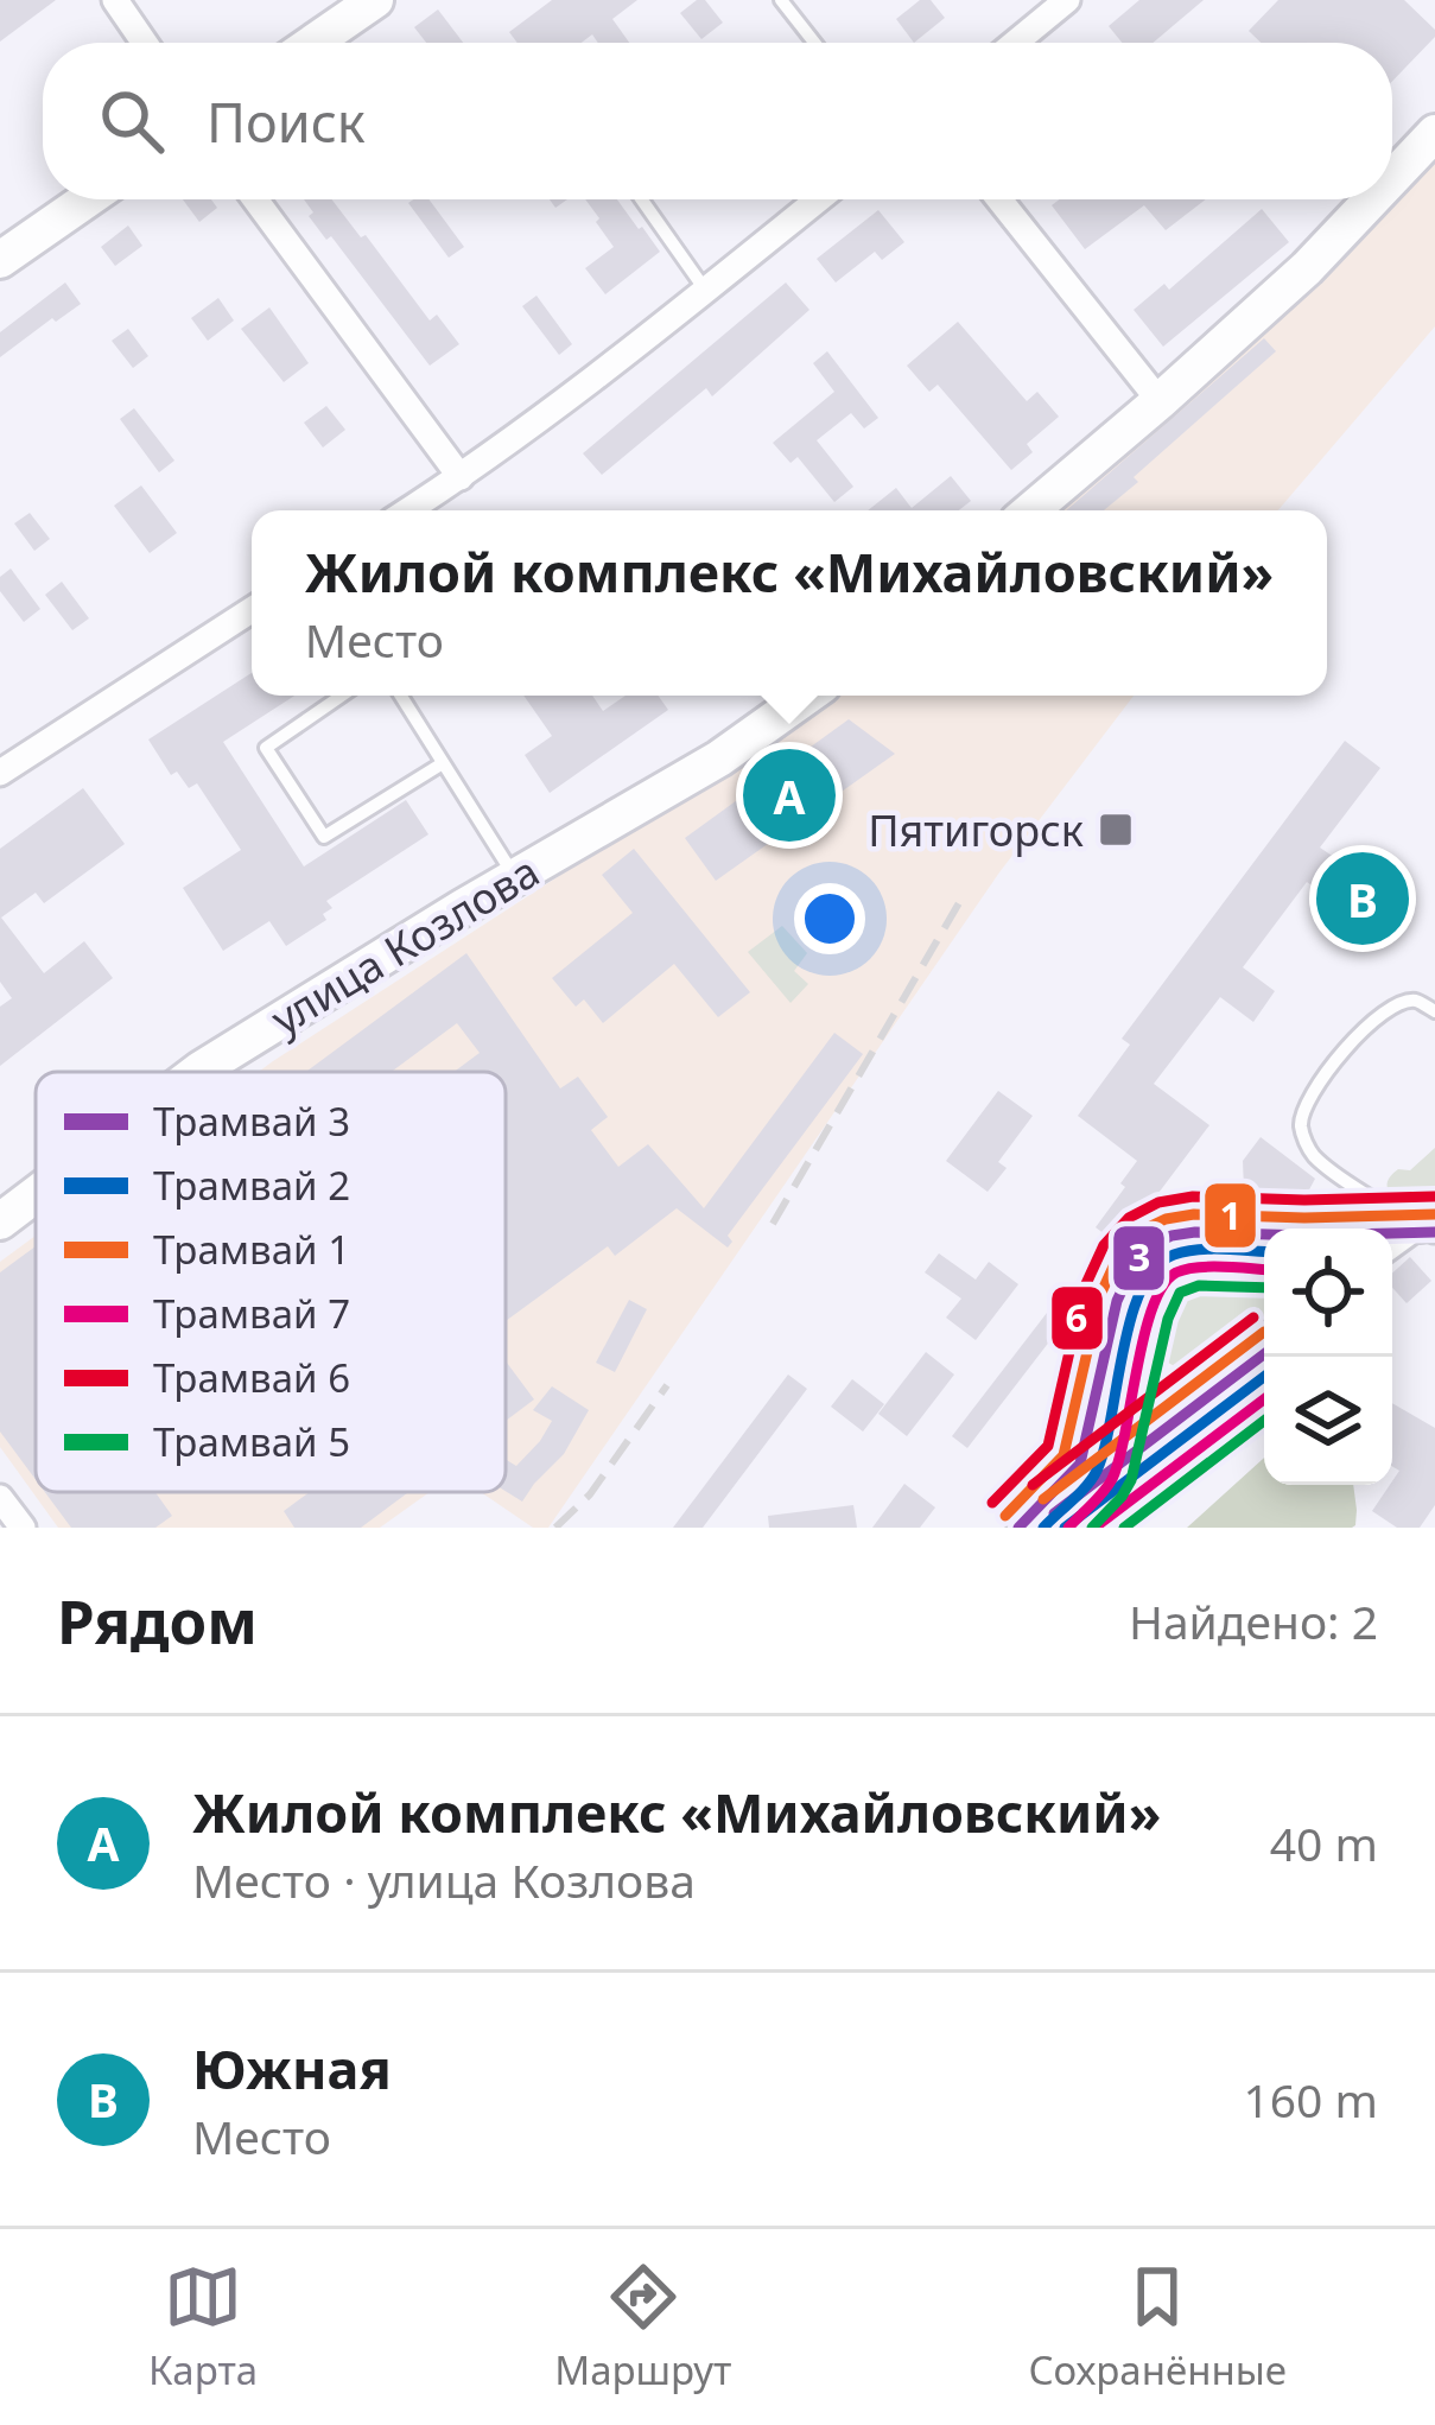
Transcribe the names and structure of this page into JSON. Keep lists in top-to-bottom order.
{
  "streets": {
    "street": ["улица Козлова"]
  },
  "places": {
    "transit": ["Пятигорск"]
  },
  "lines": [
    "tram line 6",
    "tram line 1",
    "tram line 3",
    "tram line 2",
    "tram line 7",
    "tram line 5"
  ],
  "legend": [
    "Трамвай 3",
    "Трамвай 2",
    "Трамвай 1",
    "Трамвай 7",
    "Трамвай 6",
    "Трамвай 5"
  ],
  "page": {
    "search": "Поиск",
    "popup": ["Жилой комплекс «Михайловский»", "Место"],
    "pins": ["A", "B"],
    "heading": ["Рядом", "Найдено: 2"],
    "list": [
      {
        "mark": "A",
        "name": "Жилой комплекс «Михайловский»",
        "note": "Место · улица Козлова",
        "value": "40 m"
      },
      {
        "mark": "B",
        "name": "Южная",
        "note": "Место",
        "value": "160 m"
      }
    ],
    "nav": ["Карта", "Маршрут", "Сохранённые"]
  }
}
